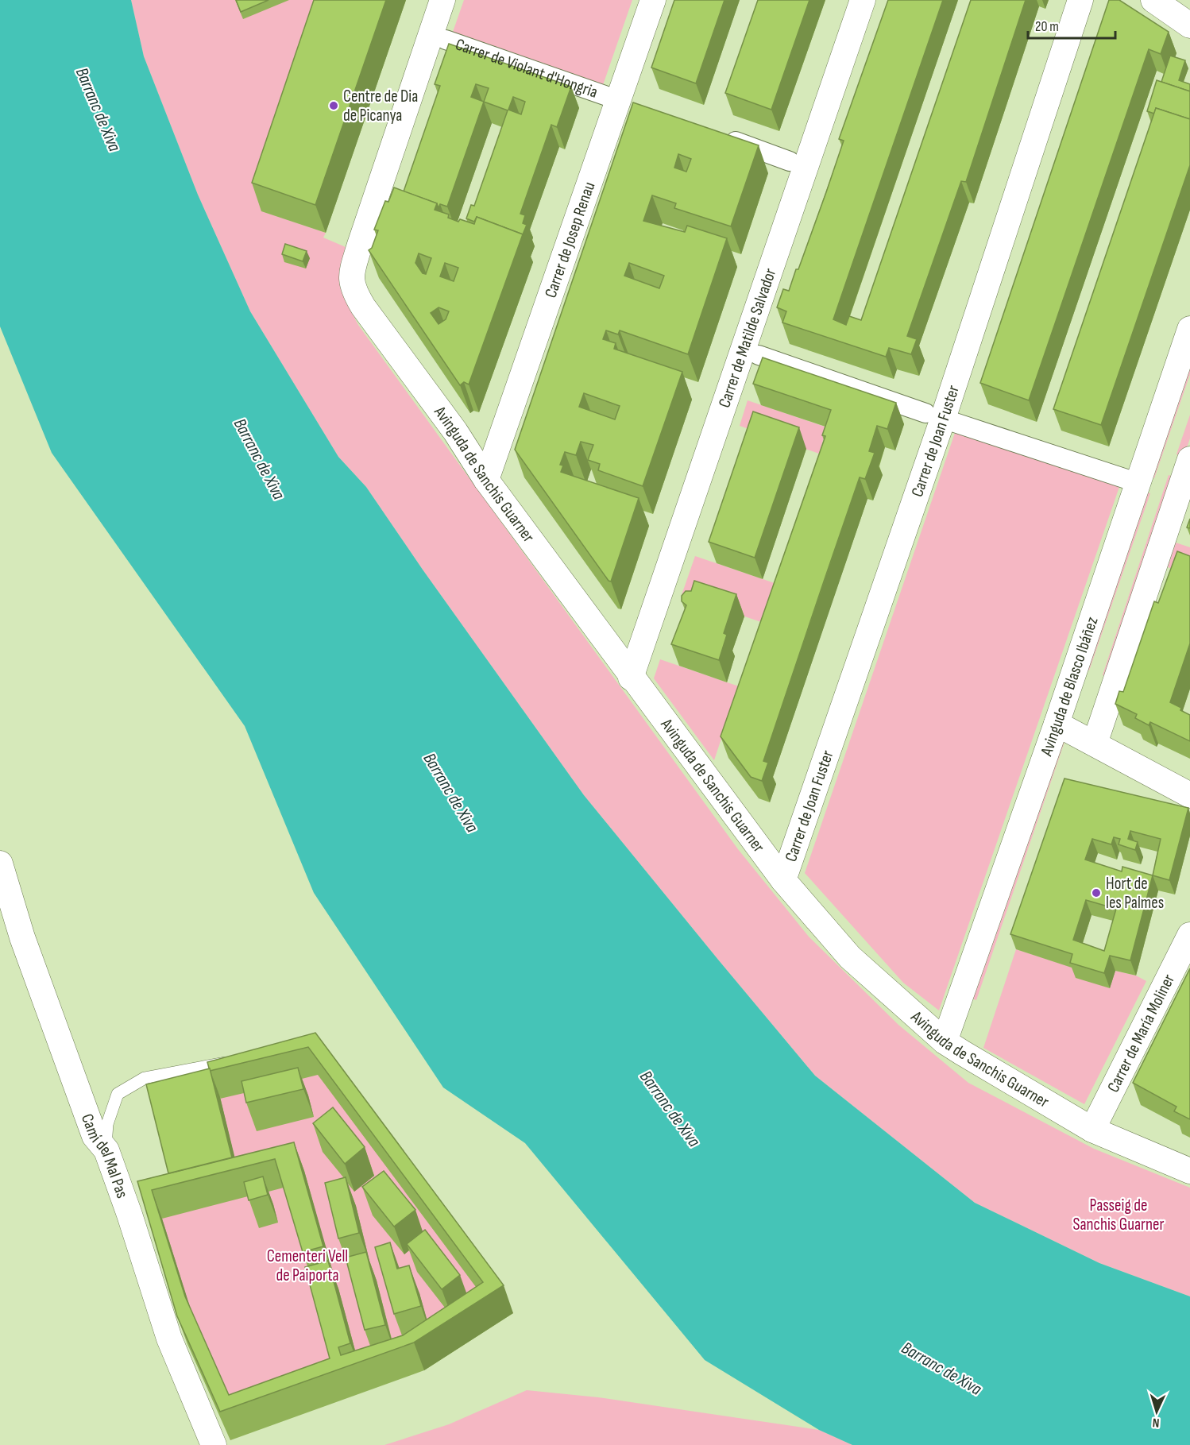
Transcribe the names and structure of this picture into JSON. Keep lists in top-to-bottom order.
{
  "streets": {
    "street": [
      "Carrer de Violant d'Hongria",
      "Carrer de Josep Renau",
      "Carrer de Matilde Salvador",
      "Carrer de Joan Fuster",
      "Avinguda de Sanchis Guarner",
      "Avinguda de Blasco Ibáñez",
      "Carrer de María Moliner",
      "Camí del Mal Pas"
    ]
  },
  "crossings": [
    ["Carrer de Josep Renau", "Avinguda de Sanchis Guarner"],
    ["Carrer de Matilde Salvador", "Avinguda de Sanchis Guarner"],
    ["Carrer de Joan Fuster", "Avinguda de Sanchis Guarner"],
    ["Avinguda de Sanchis Guarner", "Avinguda de Blasco Ibáñez"],
    ["Avinguda de Sanchis Guarner", "Carrer de María Moliner"]
  ],
  "water": ["Barranc de Xiva"],
  "parks": ["Passeig de Sanchis Guarner", "Cementeri Vell de Paiporta"],
  "places": ["Centre de Dia de Picanya", "Hort de les Palmes"],
  "scale_bar": "20 m",
  "north": "bottom"
}
